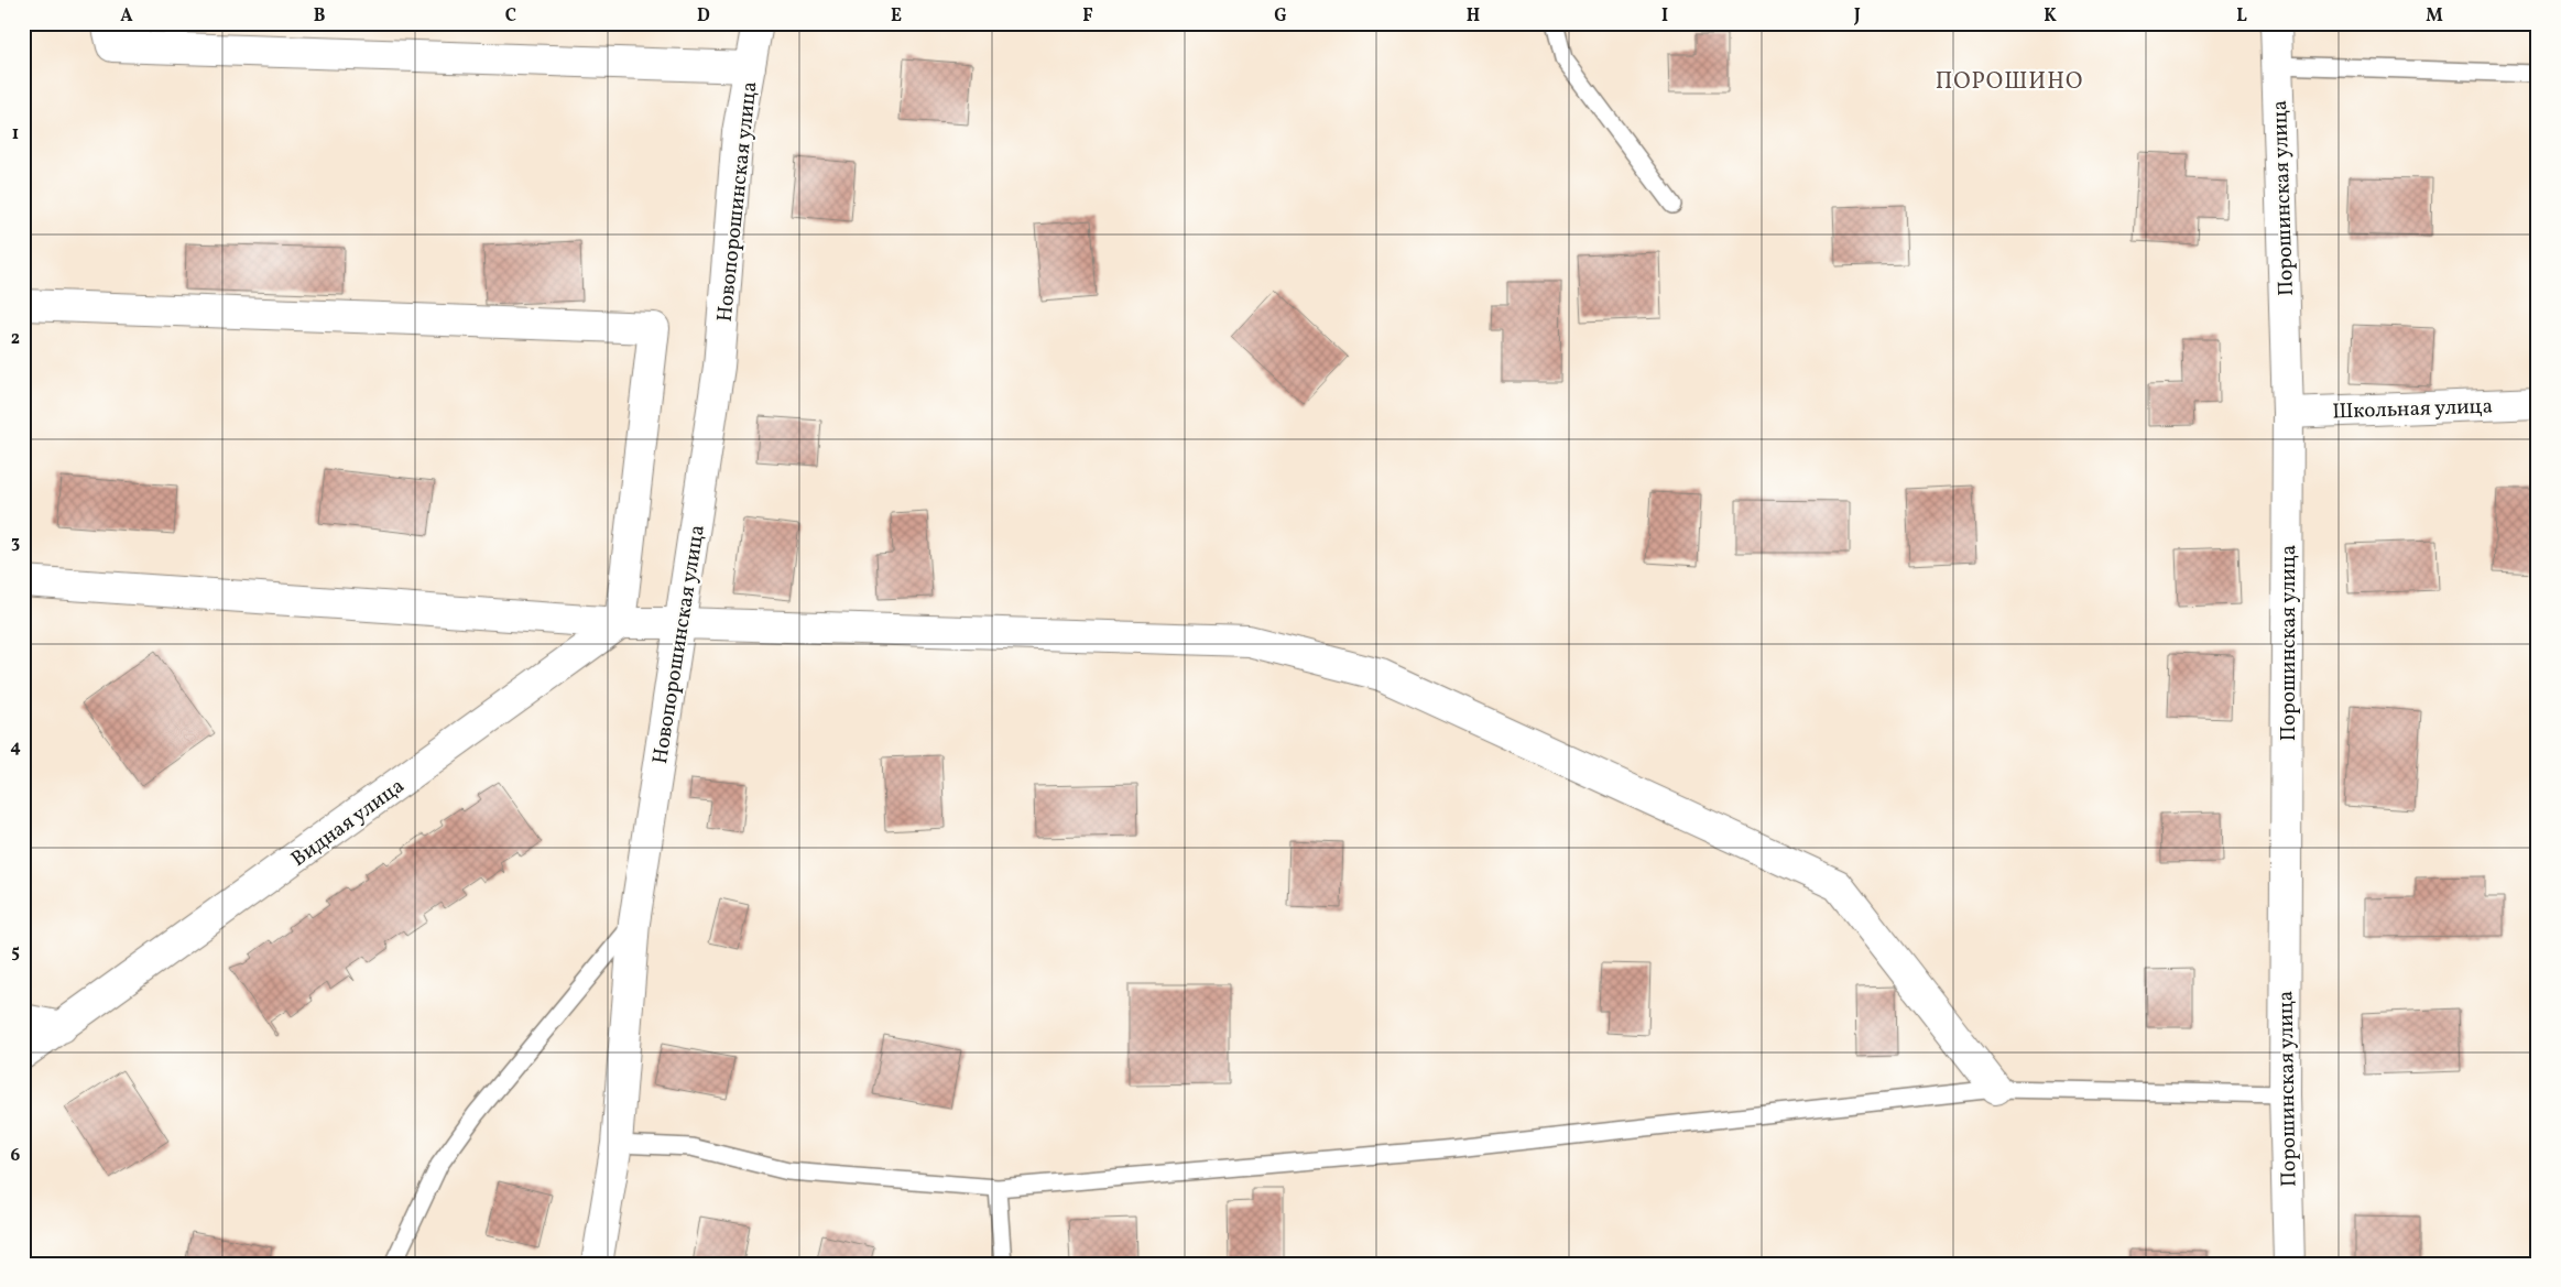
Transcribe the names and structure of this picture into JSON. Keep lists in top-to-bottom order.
{
  "streets": {
    "street": [
      "Порошинская улица",
      "Новопорошинская улица",
      "Школьная улица",
      "Видная улица"
    ]
  },
  "crossings": [
    ["Порошинская улица", "Школьная улица"]
  ],
  "districts": ["ПОРОШИНО"],
  "grid": {
    "columns": [
      "A",
      "B",
      "C",
      "D",
      "E",
      "F",
      "G",
      "H",
      "I",
      "J",
      "K",
      "L",
      "M"
    ],
    "rows": [
      "1",
      "2",
      "3",
      "4",
      "5",
      "6"
    ]
  }
}
